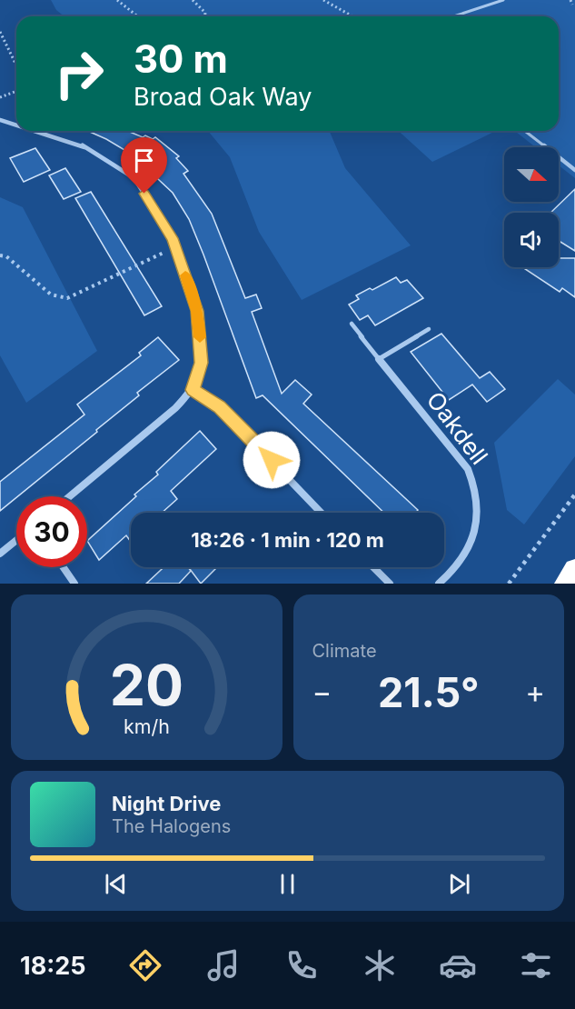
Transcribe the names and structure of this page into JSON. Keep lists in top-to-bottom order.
{
  "streets": {
    "street": ["Oakdell"]
  },
  "north": "right",
  "page": {
    "turn": ["30 m", "Broad Oak Way"],
    "limit": "30",
    "trip": "18:26 · 1 min · 120 m",
    "tile": "Climate",
    "heat": ["−", "21.5°", "+"],
    "song": ["Night Drive", "The Halogens"],
    "tabs": "18:25",
    "gauge": ["20", "km/h"]
  }
}
